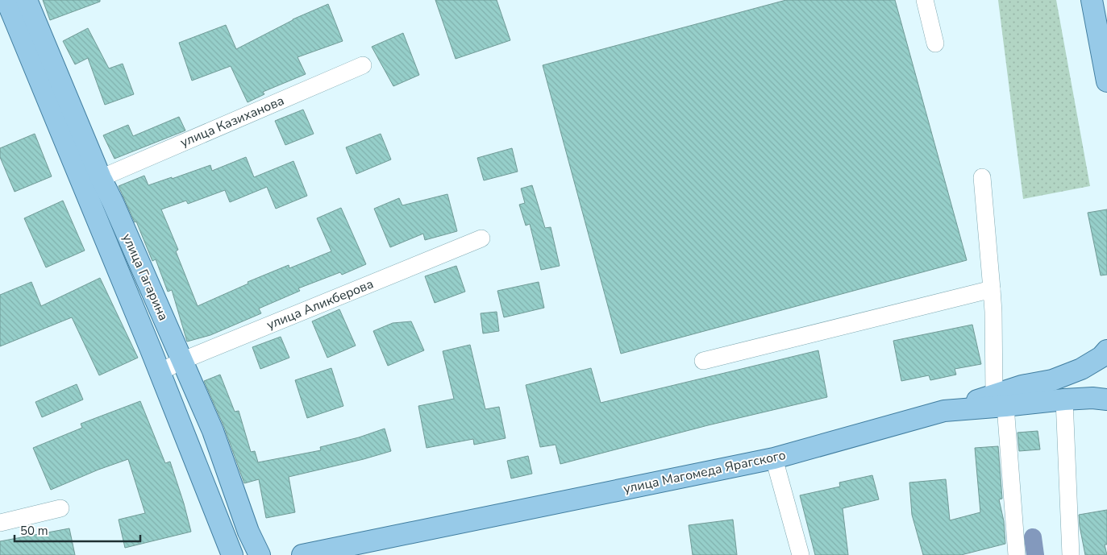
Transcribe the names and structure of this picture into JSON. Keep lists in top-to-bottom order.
{
  "streets": {
    "main road": ["улица Гагарина", "улица Магомеда Ярагского"],
    "street": ["улица Казиханова", "улица Аликберова"]
  },
  "crossings": [
    ["улица Казиханова", "улица Гагарина"],
    ["улица Гагарина", "улица Аликберова"]
  ],
  "scale_bar": "50 m"
}
